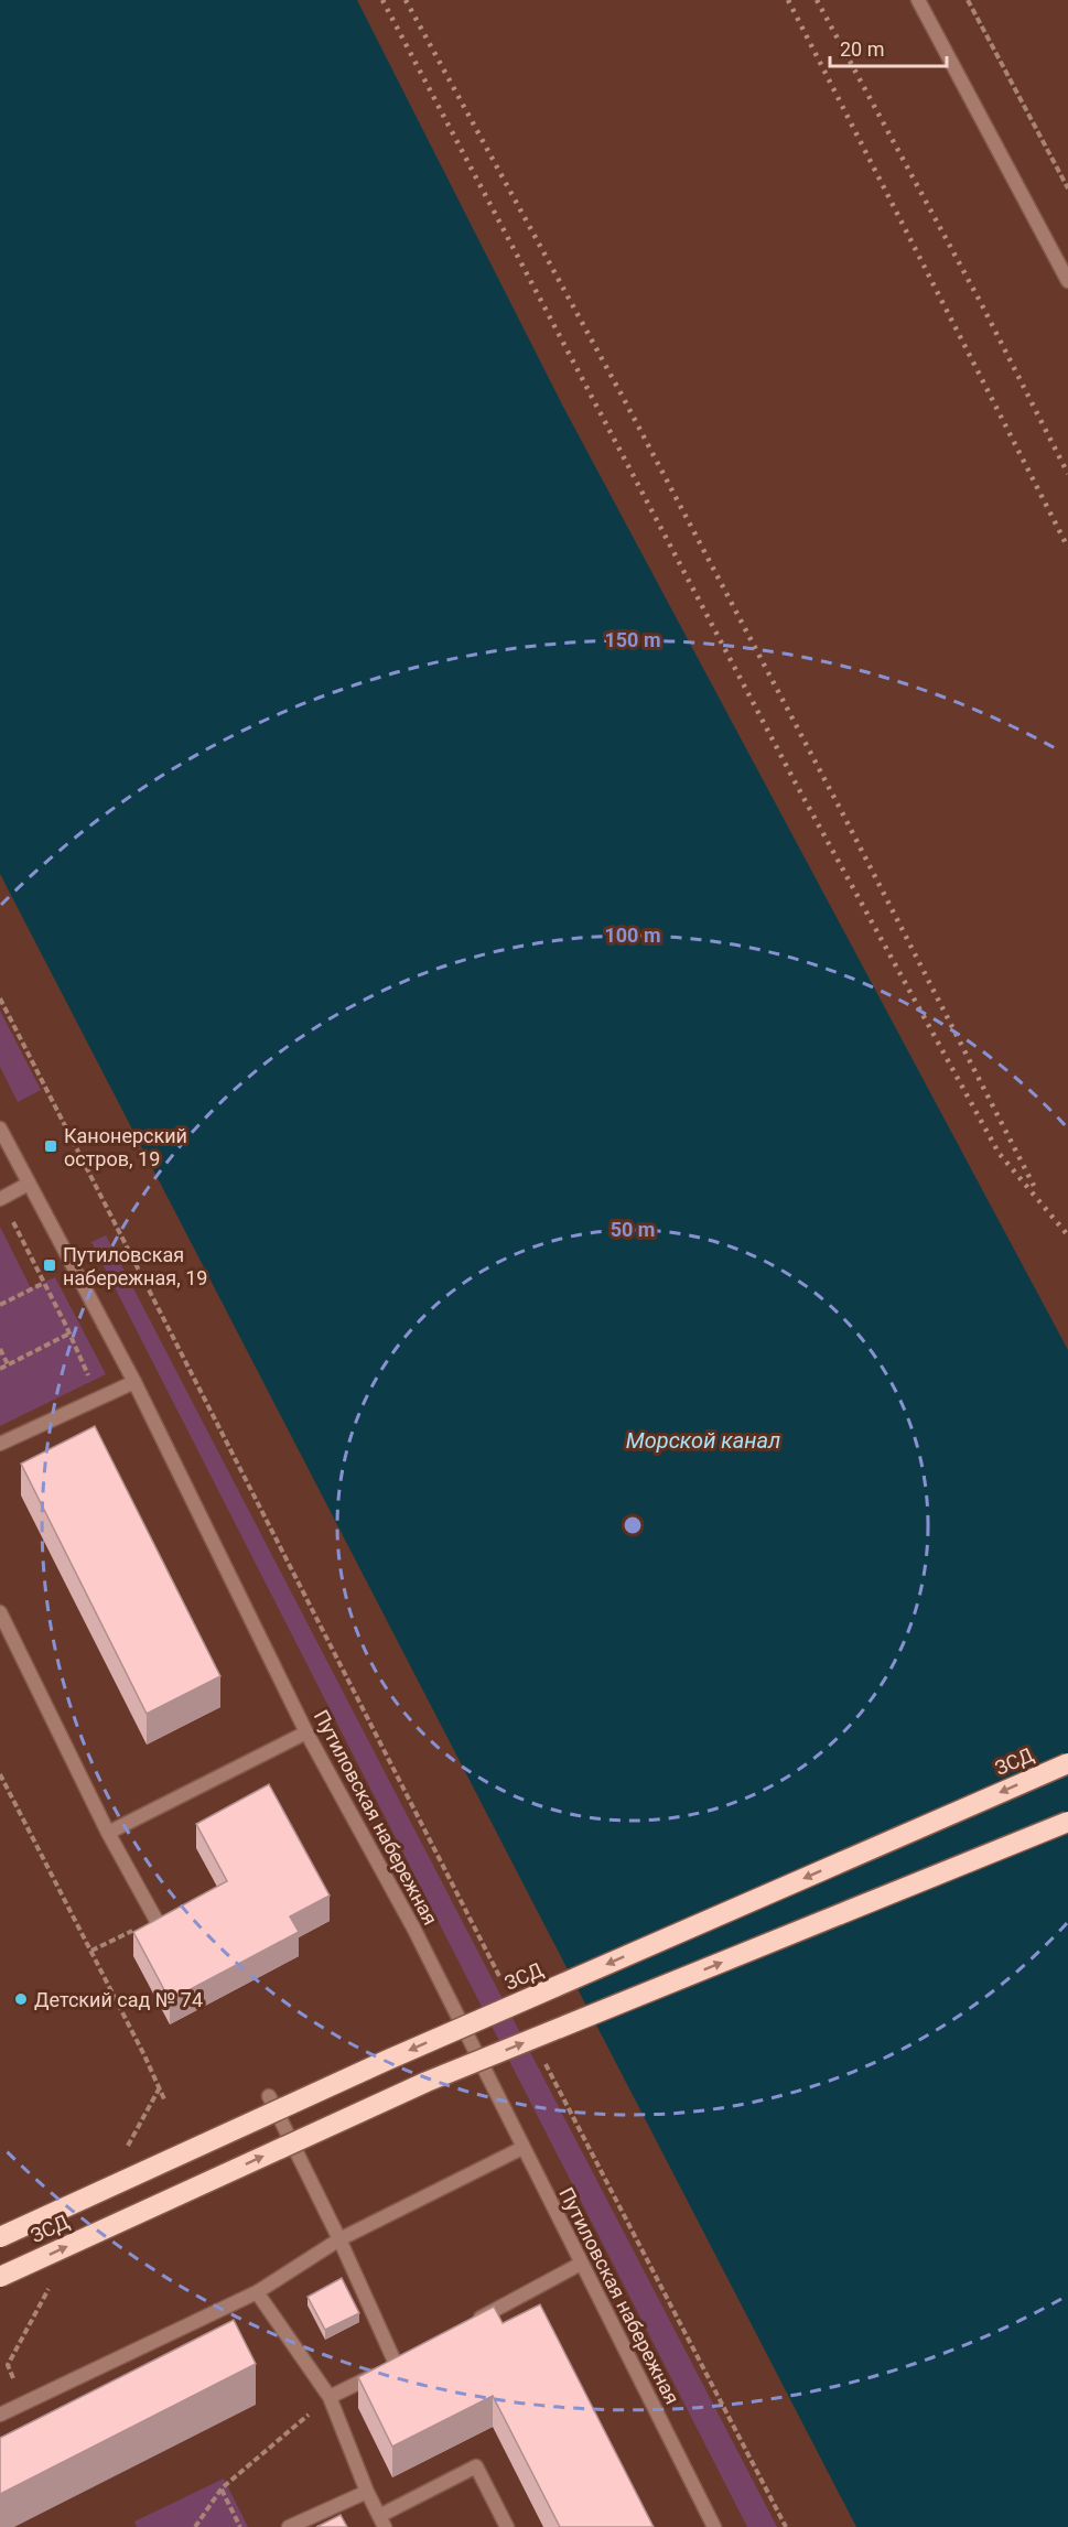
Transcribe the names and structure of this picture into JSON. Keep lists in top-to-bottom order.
{
  "streets": {
    "highway": ["ЗСД"],
    "street": ["Путиловская набережная"]
  },
  "water": ["Морской канал"],
  "places": {
    "transit": ["Канонерский остров, 19", "Путиловская набережная, 19"],
    "other": ["Детский сад № 74"]
  },
  "scale_bar": "20 m",
  "rings": ["150 m", "100 m", "50 m"]
}
